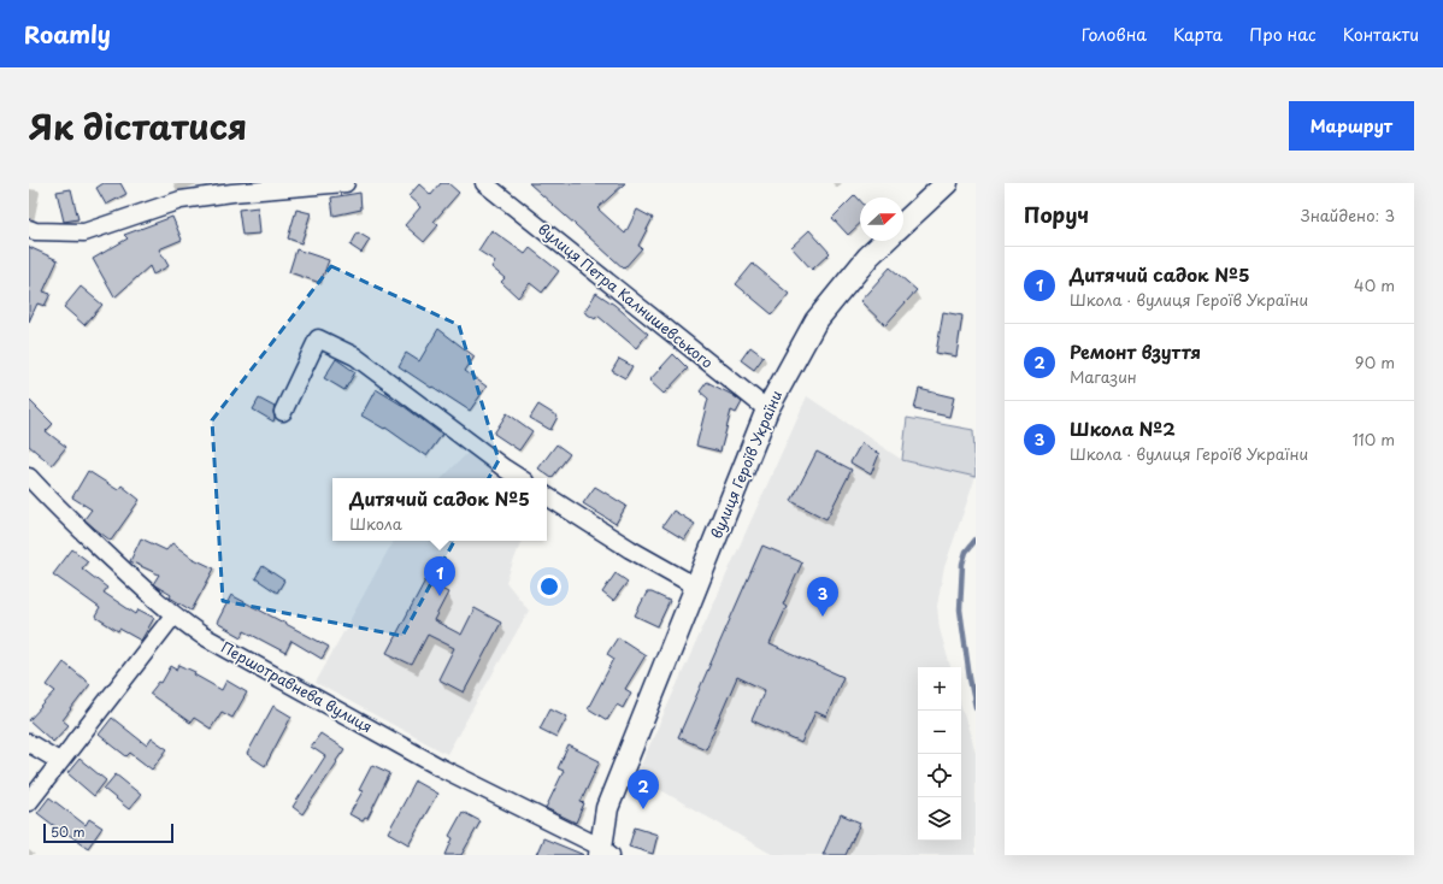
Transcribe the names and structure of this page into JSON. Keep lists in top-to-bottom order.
{
  "streets": {
    "main road": ["вулиця Героїв України"],
    "street": ["вулиця Петра Калнишевського", "Першотравнева вулиця"]
  },
  "crossings": [
    ["вулиця Петра Калнишевського", "вулиця Героїв України"],
    ["вулиця Героїв України", "Першотравнева вулиця"]
  ],
  "scale_bar": "50 m",
  "north": "right",
  "page": {
    "header": "Roamly",
    "nav": [
      "Головна",
      "Карта",
      "Про нас",
      "Контакти"
    ],
    "title": "Як дістатися",
    "buttons": "Маршрут",
    "heading": ["Поруч", "Знайдено: 3"],
    "list": [
      {
        "mark": "1",
        "name": "Дитячий садок №5",
        "note": "Школа · вулиця Героїв України",
        "value": "40 m"
      },
      {
        "mark": "2",
        "name": "Ремонт взуття",
        "note": "Магазин",
        "value": "90 m"
      },
      {
        "mark": "3",
        "name": "Школа №2",
        "note": "Школа · вулиця Героїв України",
        "value": "110 m"
      }
    ],
    "popup": ["Дитячий садок №5", "Школа"],
    "pins": ["1", "3", "2"],
    "map_buttons": ["+", "−"],
    "scale": "50 m"
  }
}
